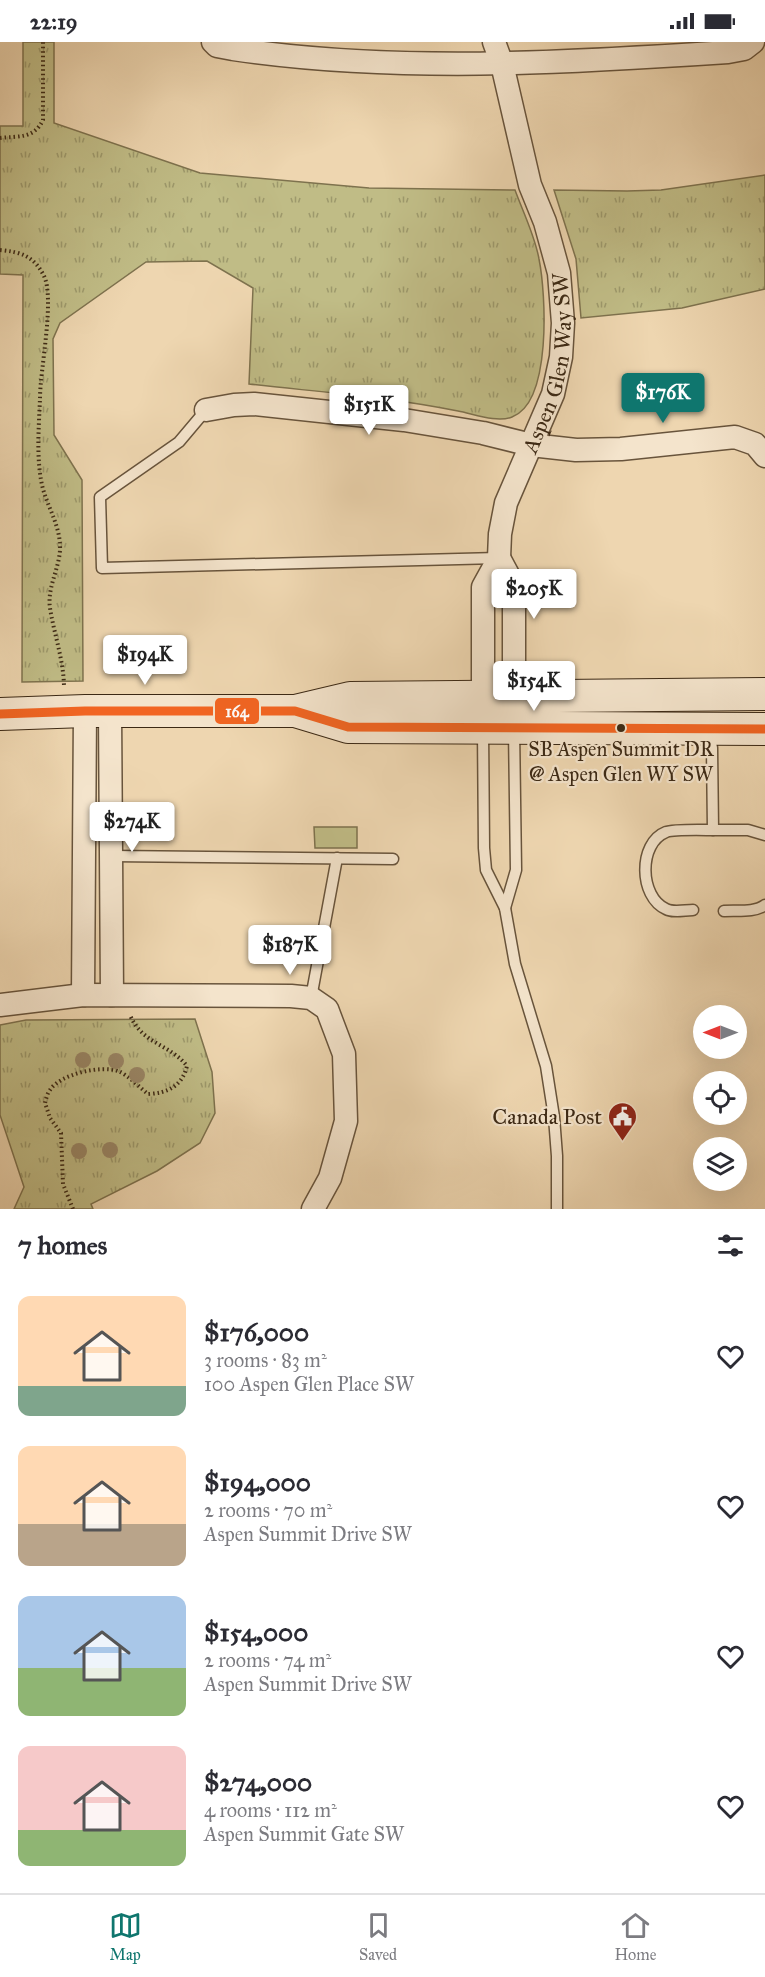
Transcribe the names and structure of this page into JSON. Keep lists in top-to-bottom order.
{
  "streets": {
    "street": ["Aspen Glen Way SW"]
  },
  "places": {
    "other": ["SB Aspen Summit DR @ Aspen Glen WY SW"],
    "public building": ["Canada Post"]
  },
  "lines": ["transit line 164"],
  "north": "left",
  "page": {
    "status": "22:19",
    "price": [
      "$176K",
      "$151K",
      "$205K",
      "$194K",
      "$154K",
      "$274K",
      "$187K"
    ],
    "heading": "7 homes",
    "list": [
      {
        "name": "$176,000",
        "note": "3 rooms · 83 m² · 100 Aspen Glen Place SW"
      },
      {
        "name": "$194,000",
        "note": "2 rooms · 70 m² · Aspen Summit Drive SW"
      },
      {
        "name": "$154,000",
        "note": "2 rooms · 74 m² · Aspen Summit Drive SW"
      },
      {
        "name": "$274,000",
        "note": "4 rooms · 112 m² · Aspen Summit Gate SW"
      }
    ],
    "tabs": ["Map", "Saved", "Home"]
  }
}
